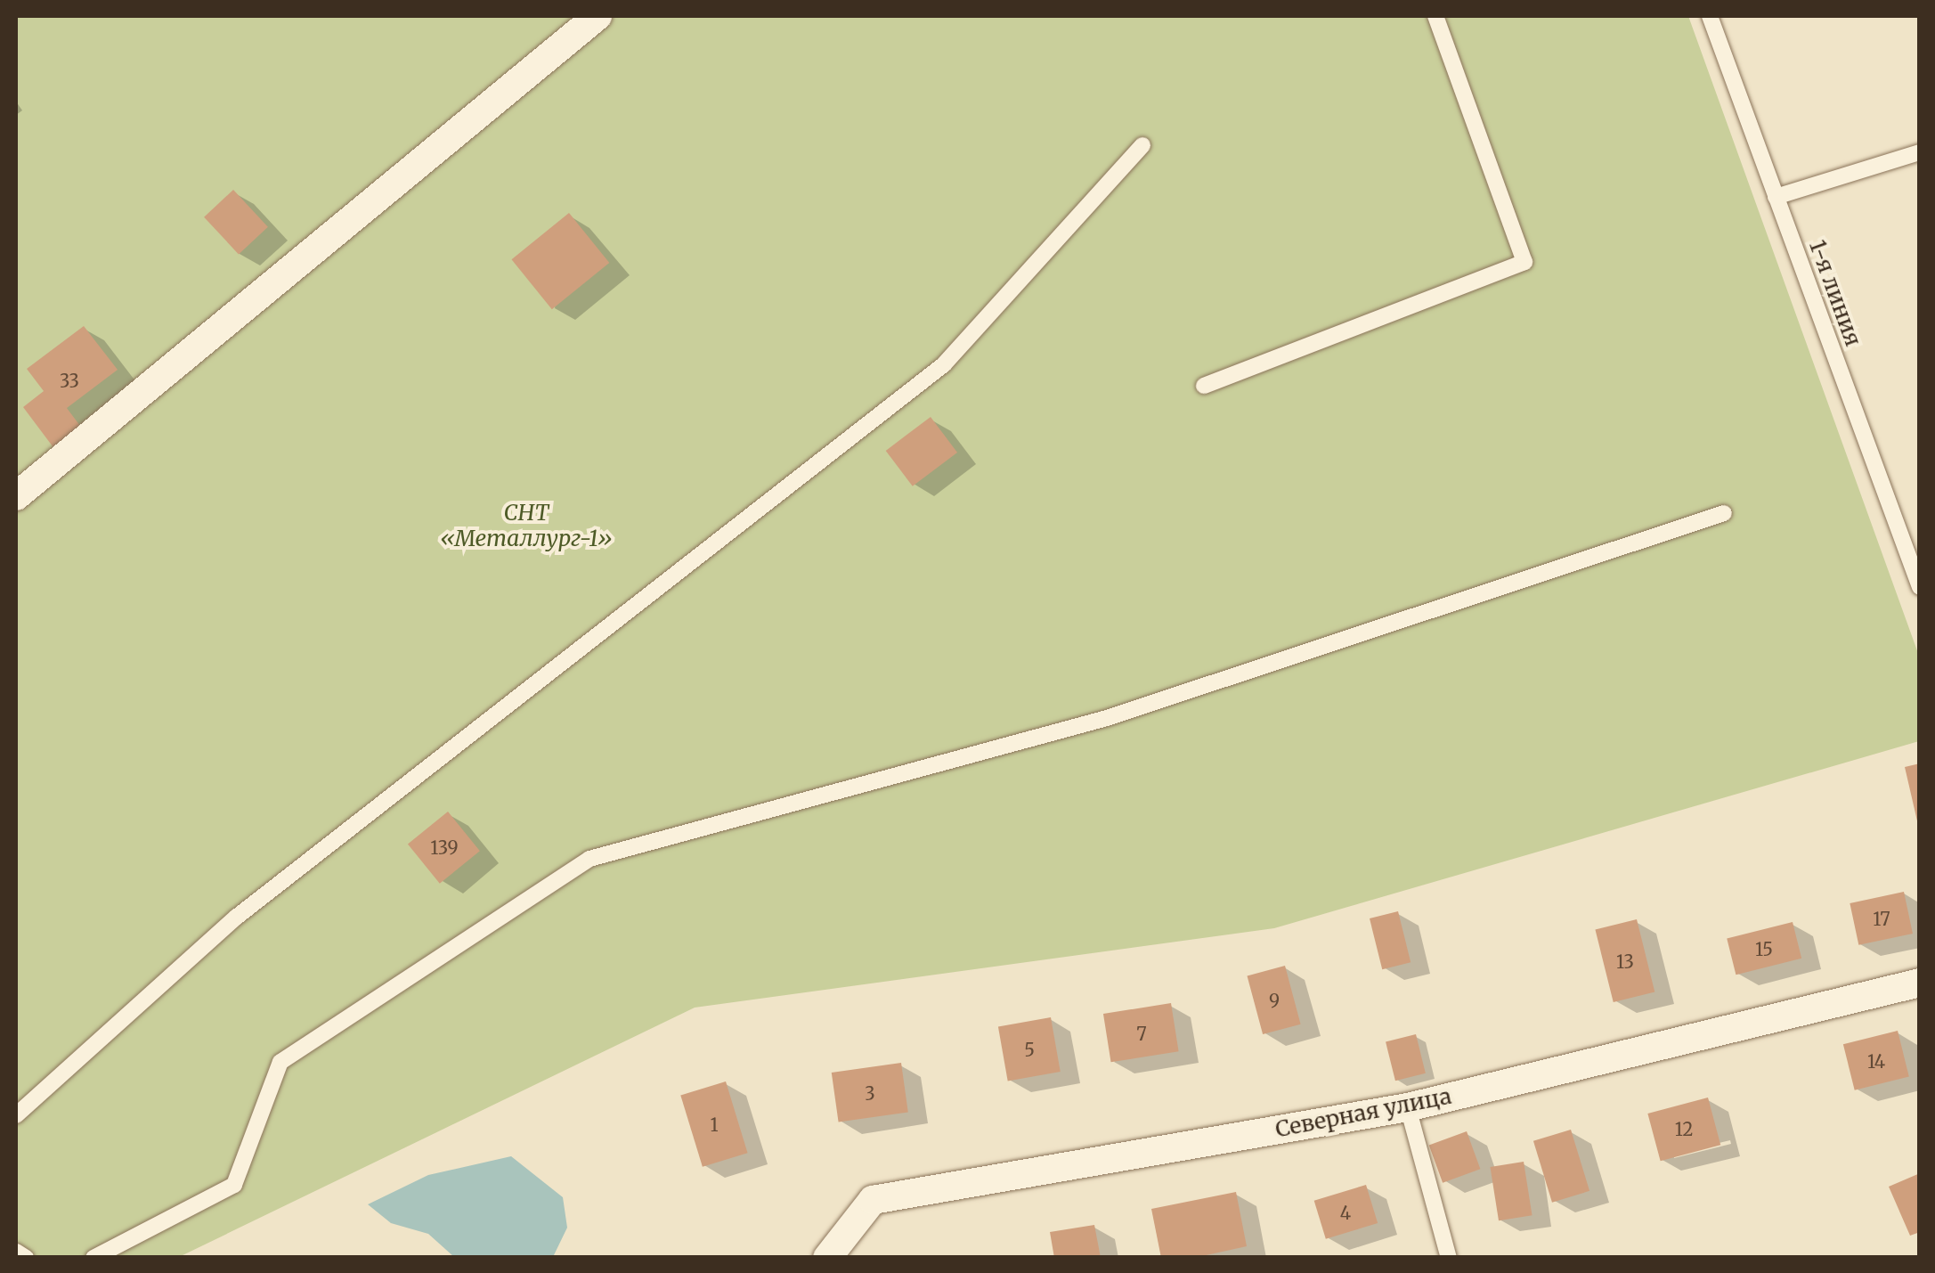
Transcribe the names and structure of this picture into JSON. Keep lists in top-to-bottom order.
{
  "streets": {
    "street": ["Северная улица"],
    "lane": ["1-я линия"]
  },
  "parks": ["СНТ «Металлург-1»"],
  "house_numbers": [
    "33",
    "139",
    "17",
    "15",
    "13",
    "9",
    "7",
    "5",
    "14",
    "3",
    "1",
    "12",
    "4"
  ]
}
